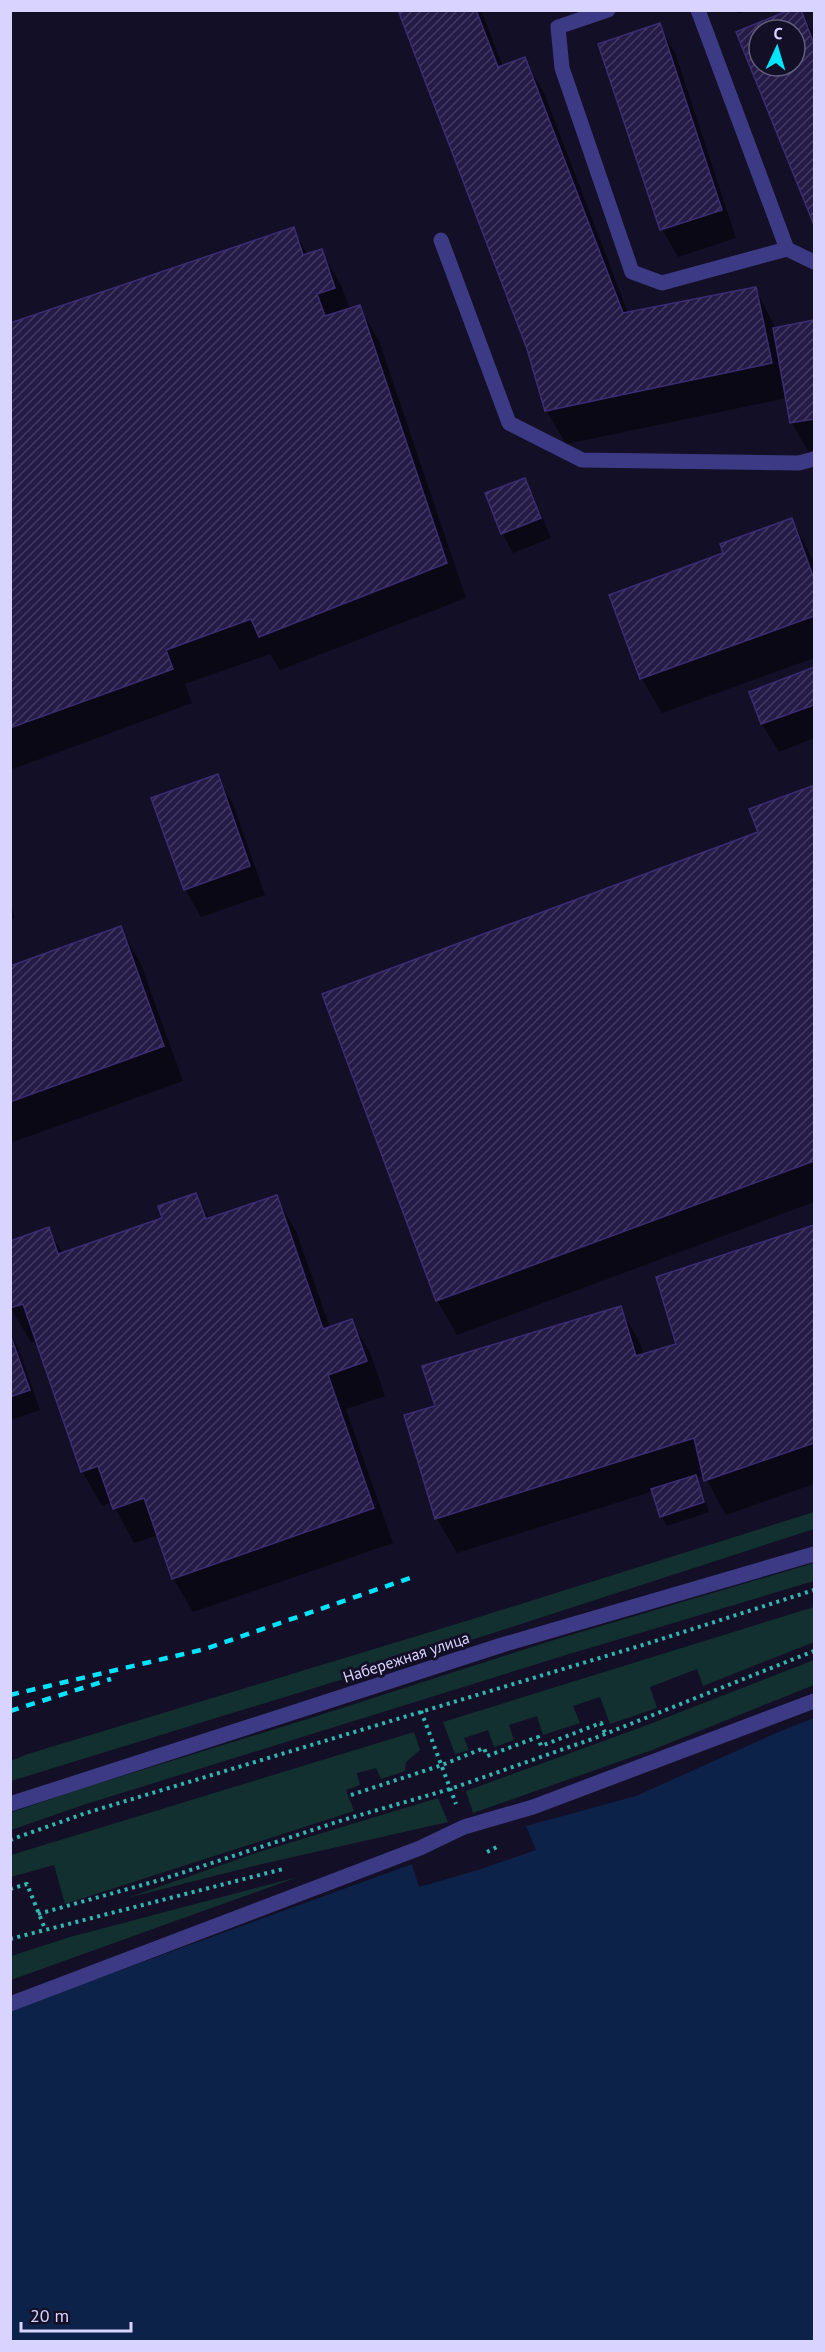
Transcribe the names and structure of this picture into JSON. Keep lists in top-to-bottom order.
{
  "streets": {
    "street": ["Набережная улица"]
  },
  "scale_bar": "20 m",
  "north": "top"
}
